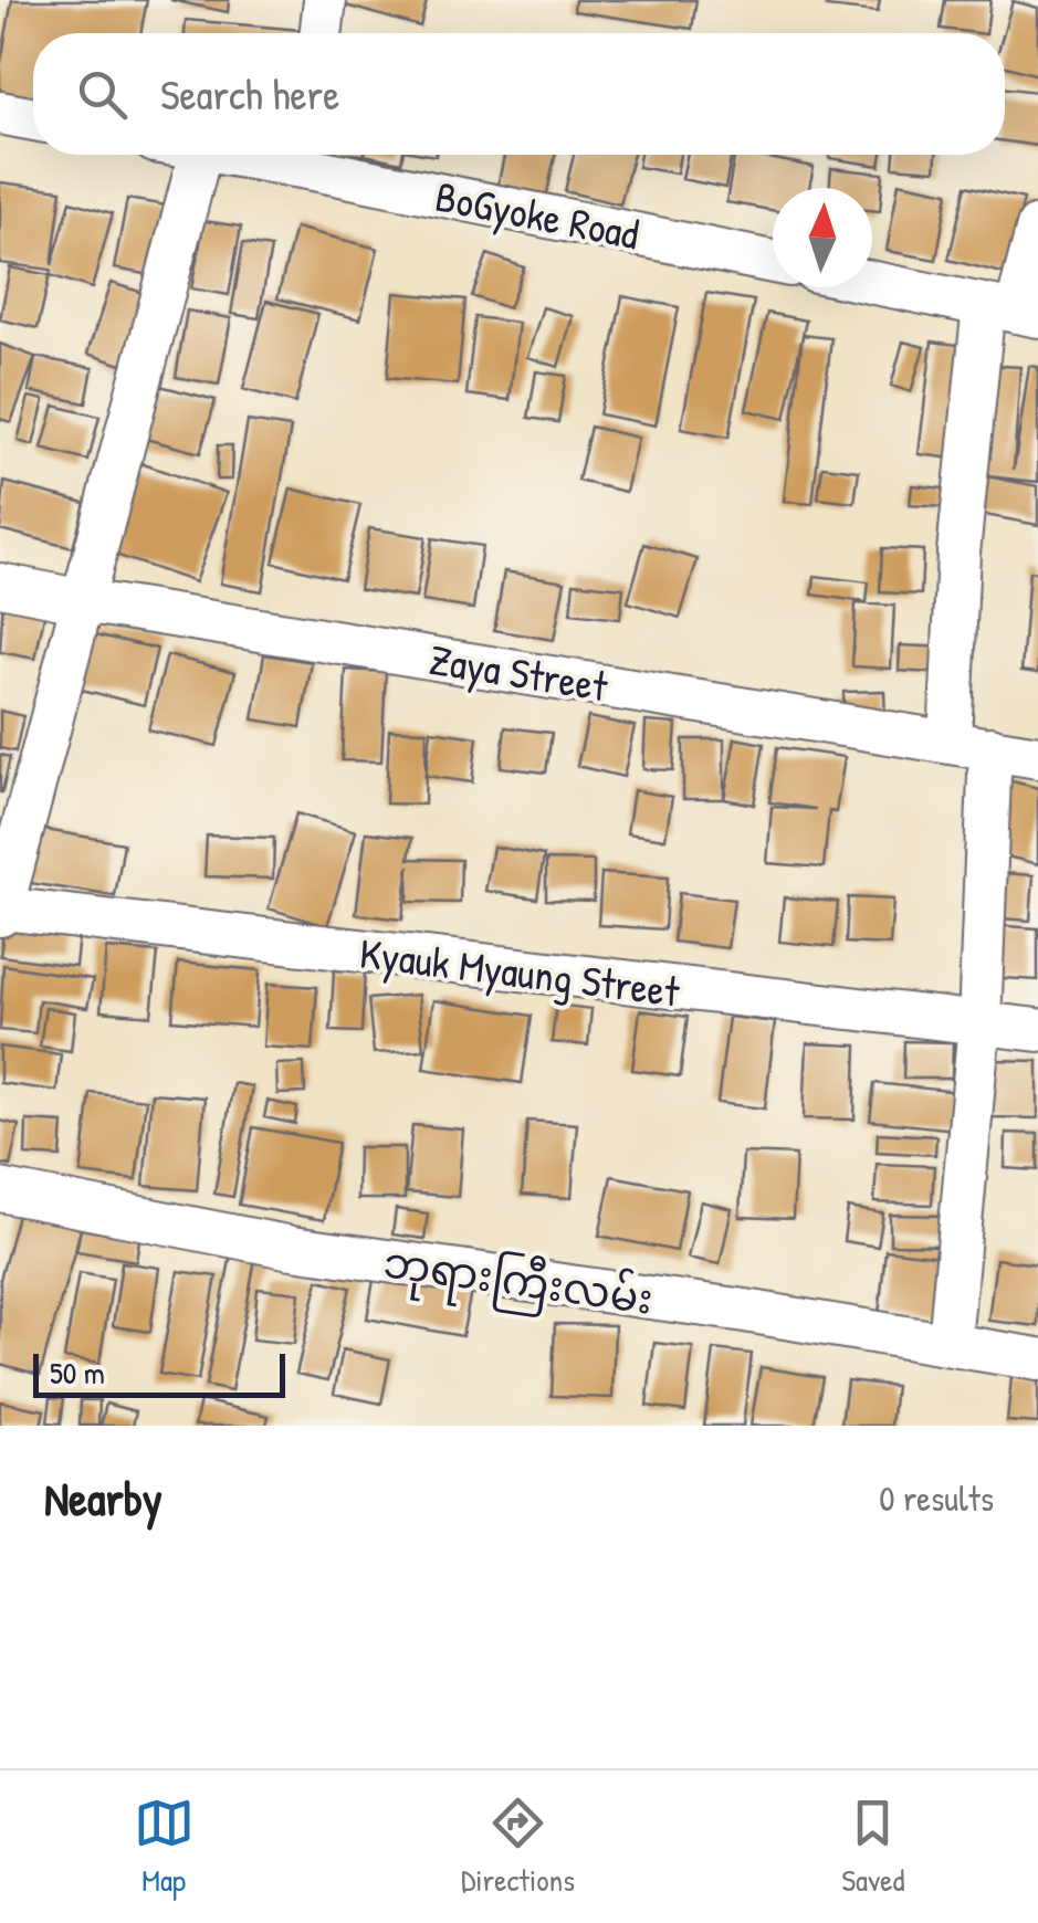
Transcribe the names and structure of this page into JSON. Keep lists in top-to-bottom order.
{
  "streets": {
    "street": [
      "BoGyoke Road",
      "Zaya Street",
      "Kyauk Myaung Street",
      "ဘုရားကြီးလမ်း"
    ]
  },
  "scale_bar": "50 m",
  "north": "top",
  "page": {
    "search": "Search here",
    "scale": "50 m",
    "heading": ["Nearby", "0 results"],
    "nav": ["Map", "Directions", "Saved"]
  }
}
